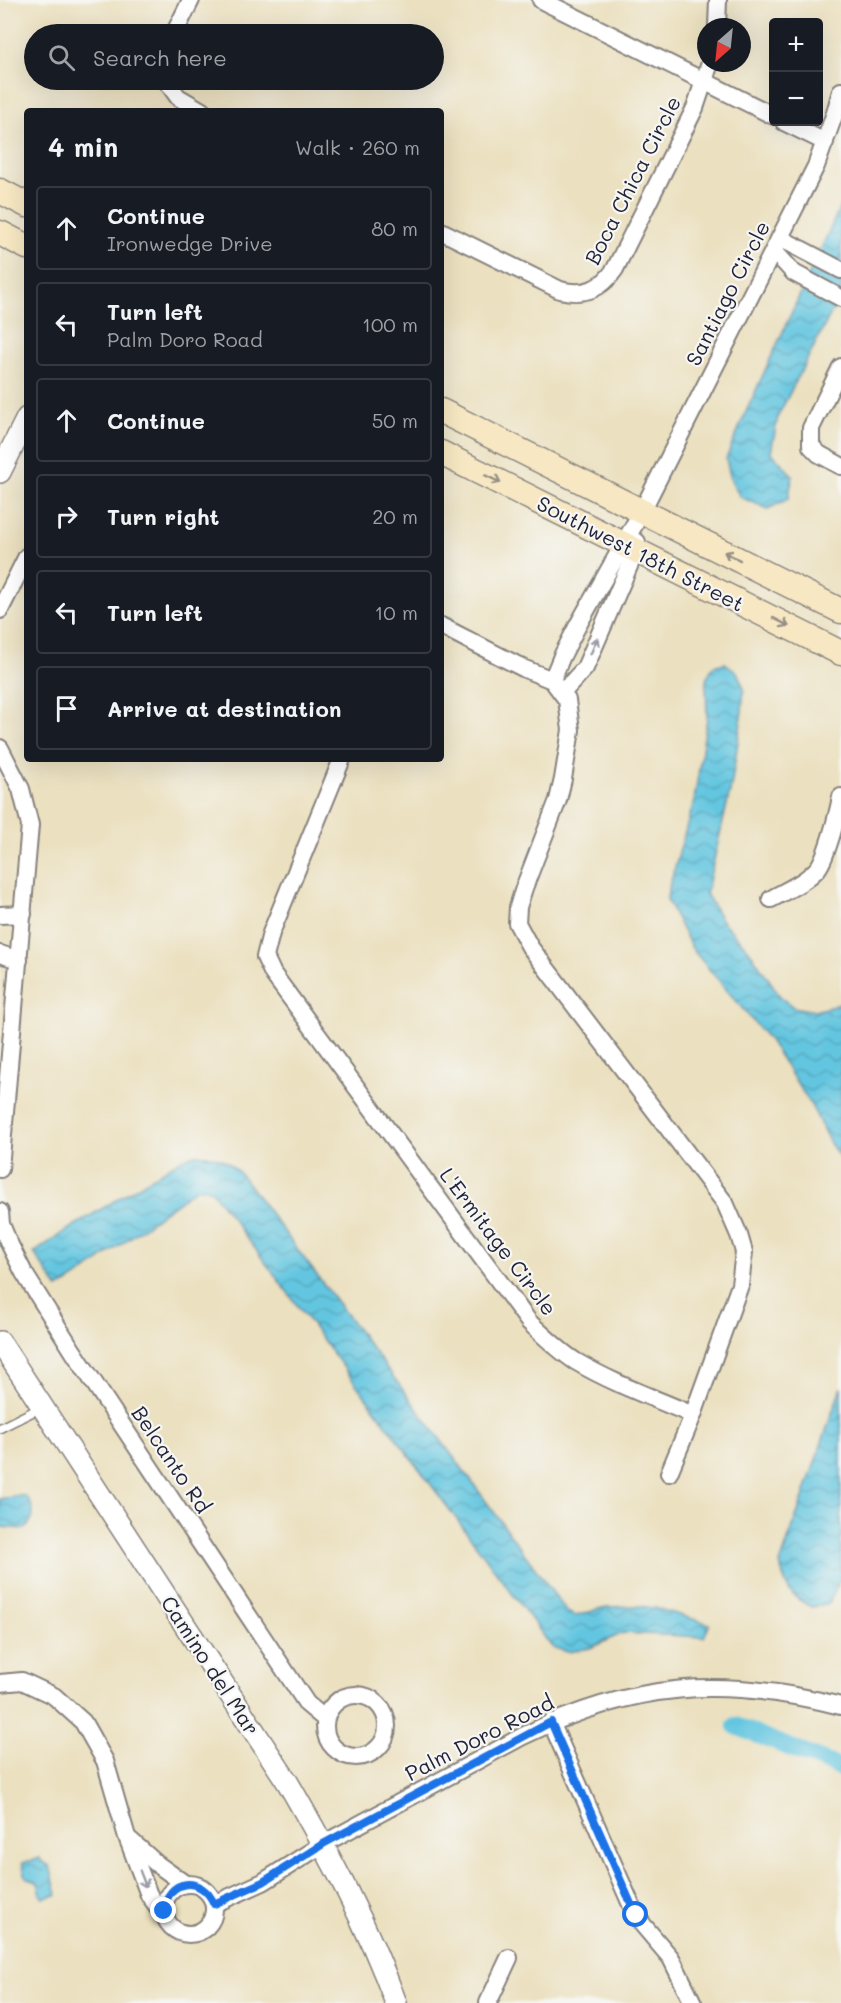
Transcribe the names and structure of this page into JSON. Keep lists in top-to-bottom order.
{
  "streets": {
    "main road": ["Southwest 18th Street"],
    "street": [
      "Boca Chica Circle",
      "Santiago Circle",
      "L'Ermitage Circle",
      "Belcanto Rd",
      "Camino del Mar",
      "Palm Doro Road"
    ]
  },
  "crossings": [
    ["Santiago Circle", "Southwest 18th Street"],
    ["Camino del Mar", "Palm Doro Road"]
  ],
  "north": "bottom left",
  "page": {
    "map_buttons": ["+", "−"],
    "search": "Search here",
    "heading": ["4 min", "Walk · 260 m"],
    "list": [
      ["Continue", "Ironwedge Drive", "80 m"],
      ["Turn left", "Palm Doro Road", "100 m"],
      ["Continue", "50 m"],
      ["Turn right", "20 m"],
      ["Turn left", "10 m"],
      "Arrive at destination"
    ]
  }
}
